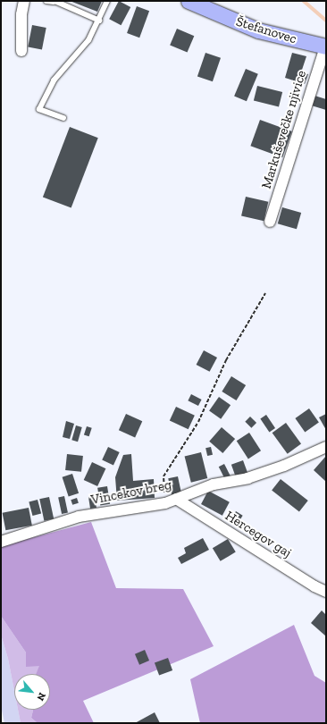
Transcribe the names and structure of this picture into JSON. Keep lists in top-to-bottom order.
{
  "streets": {
    "street": [
      "Štefanovec",
      "Markuševečke njivice",
      "Vincekov breg",
      "Hercegov gaj"
    ]
  },
  "crossings": [
    ["Štefanovec", "Markuševečke njivice"],
    ["Vincekov breg", "Hercegov gaj"]
  ],
  "north": "bottom right"
}
